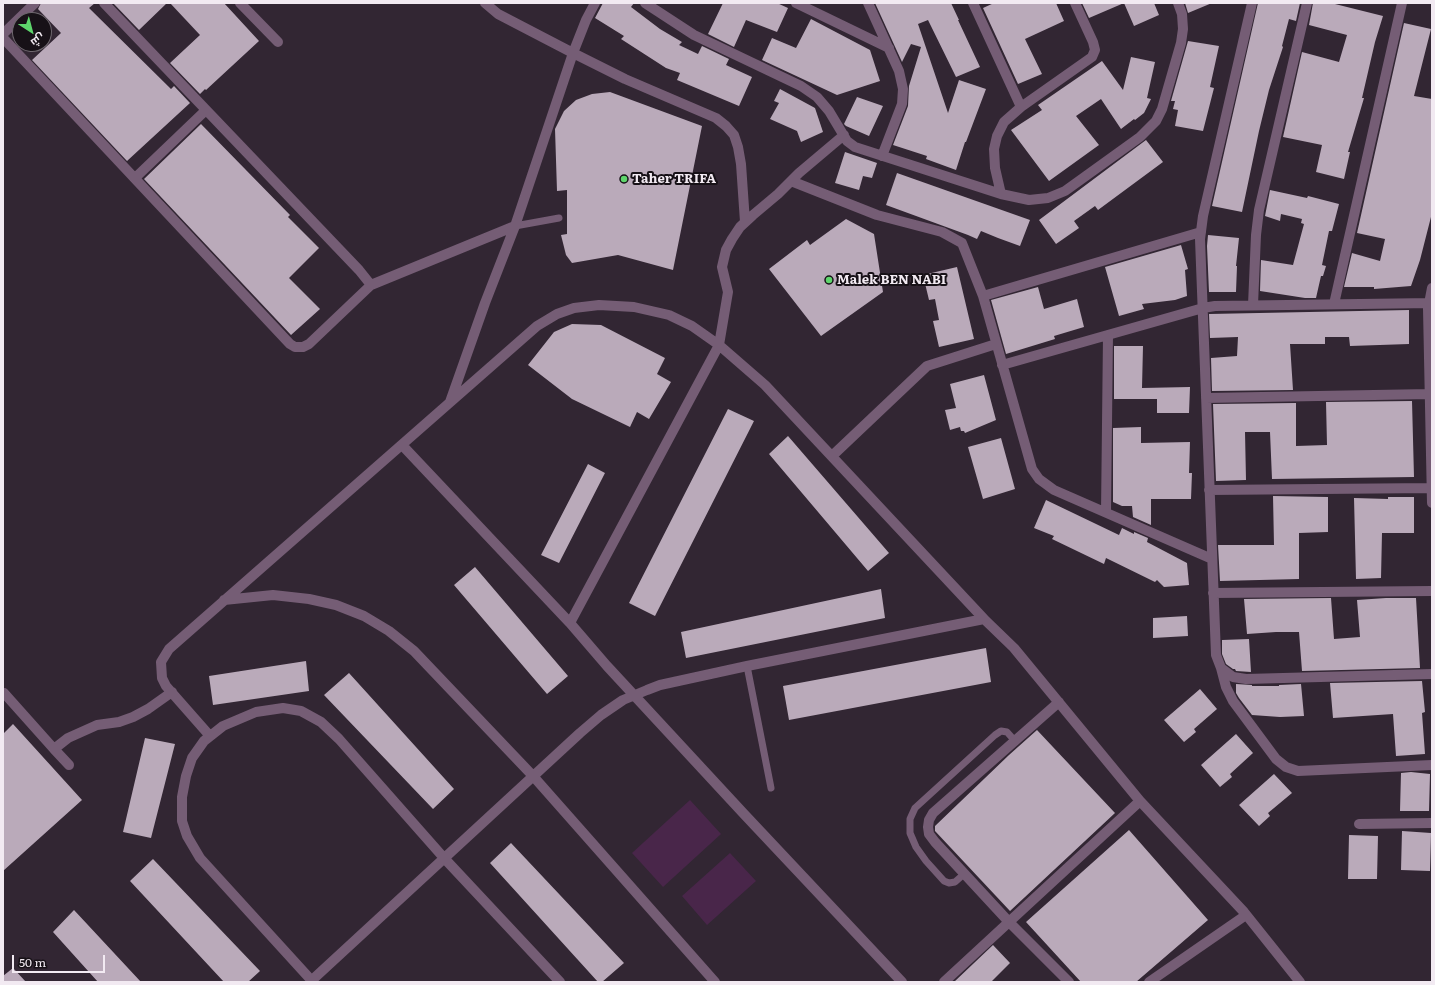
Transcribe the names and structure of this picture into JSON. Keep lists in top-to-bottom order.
{
  "places": ["Taher TRIFA", "Malek BEN NABI"],
  "scale_bar": "50 m",
  "north": "bottom right"
}
